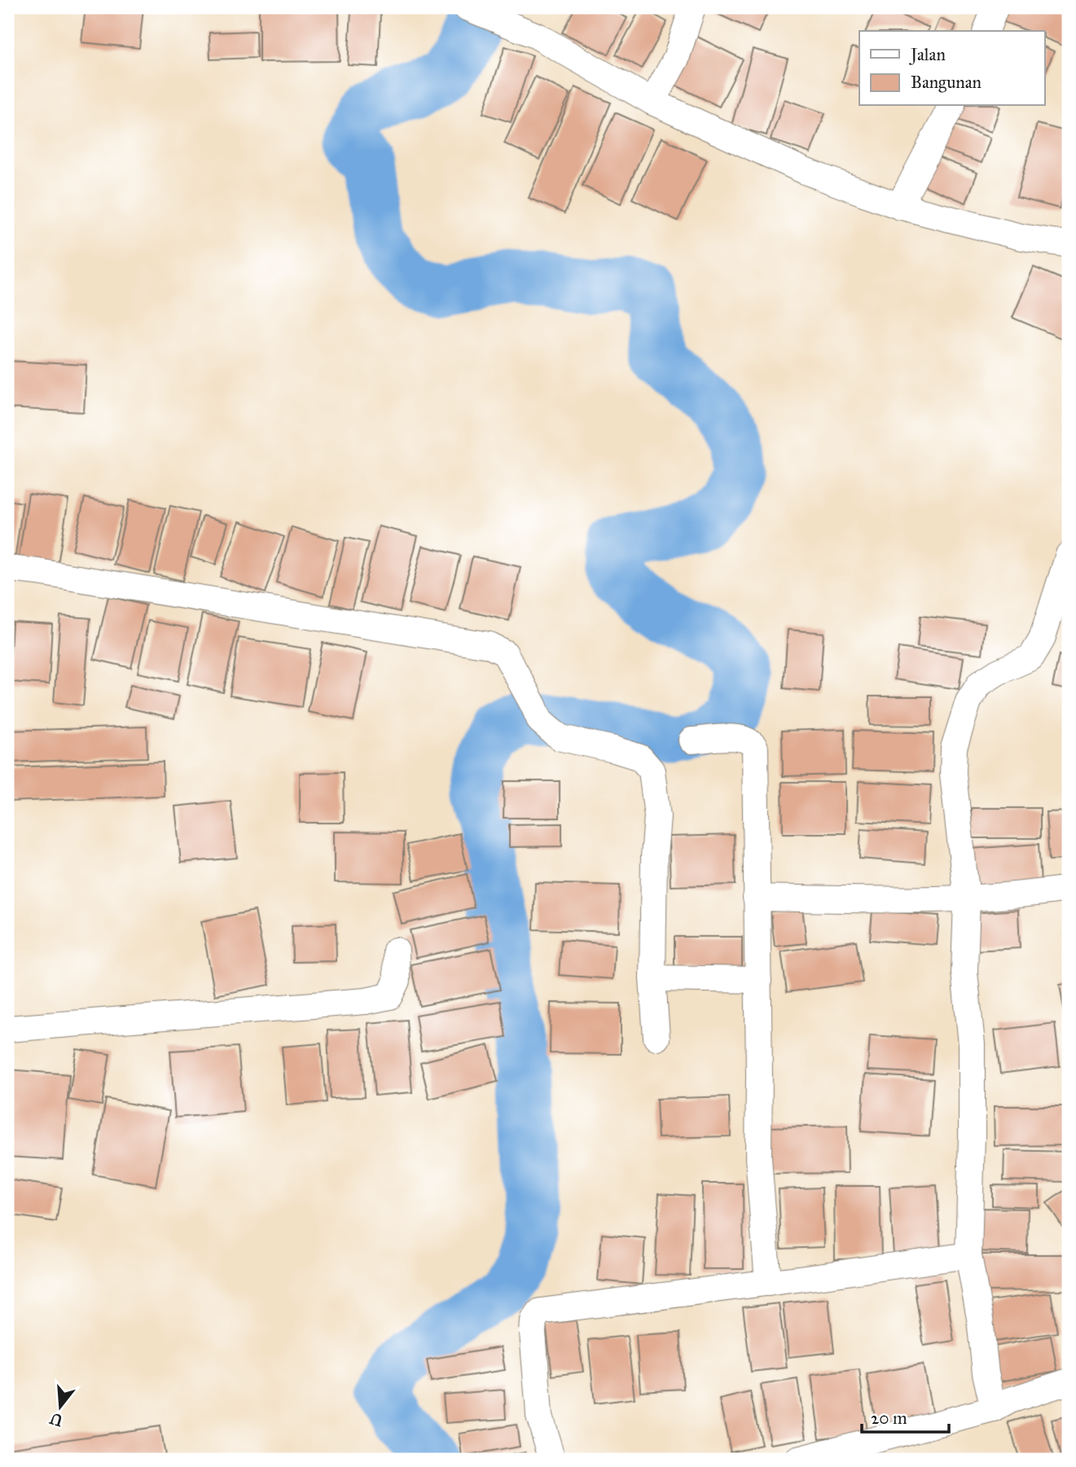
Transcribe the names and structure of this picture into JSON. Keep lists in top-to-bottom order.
{
  "legend": ["Jalan", "Bangunan"],
  "scale_bar": "20 m",
  "north": "bottom"
}
